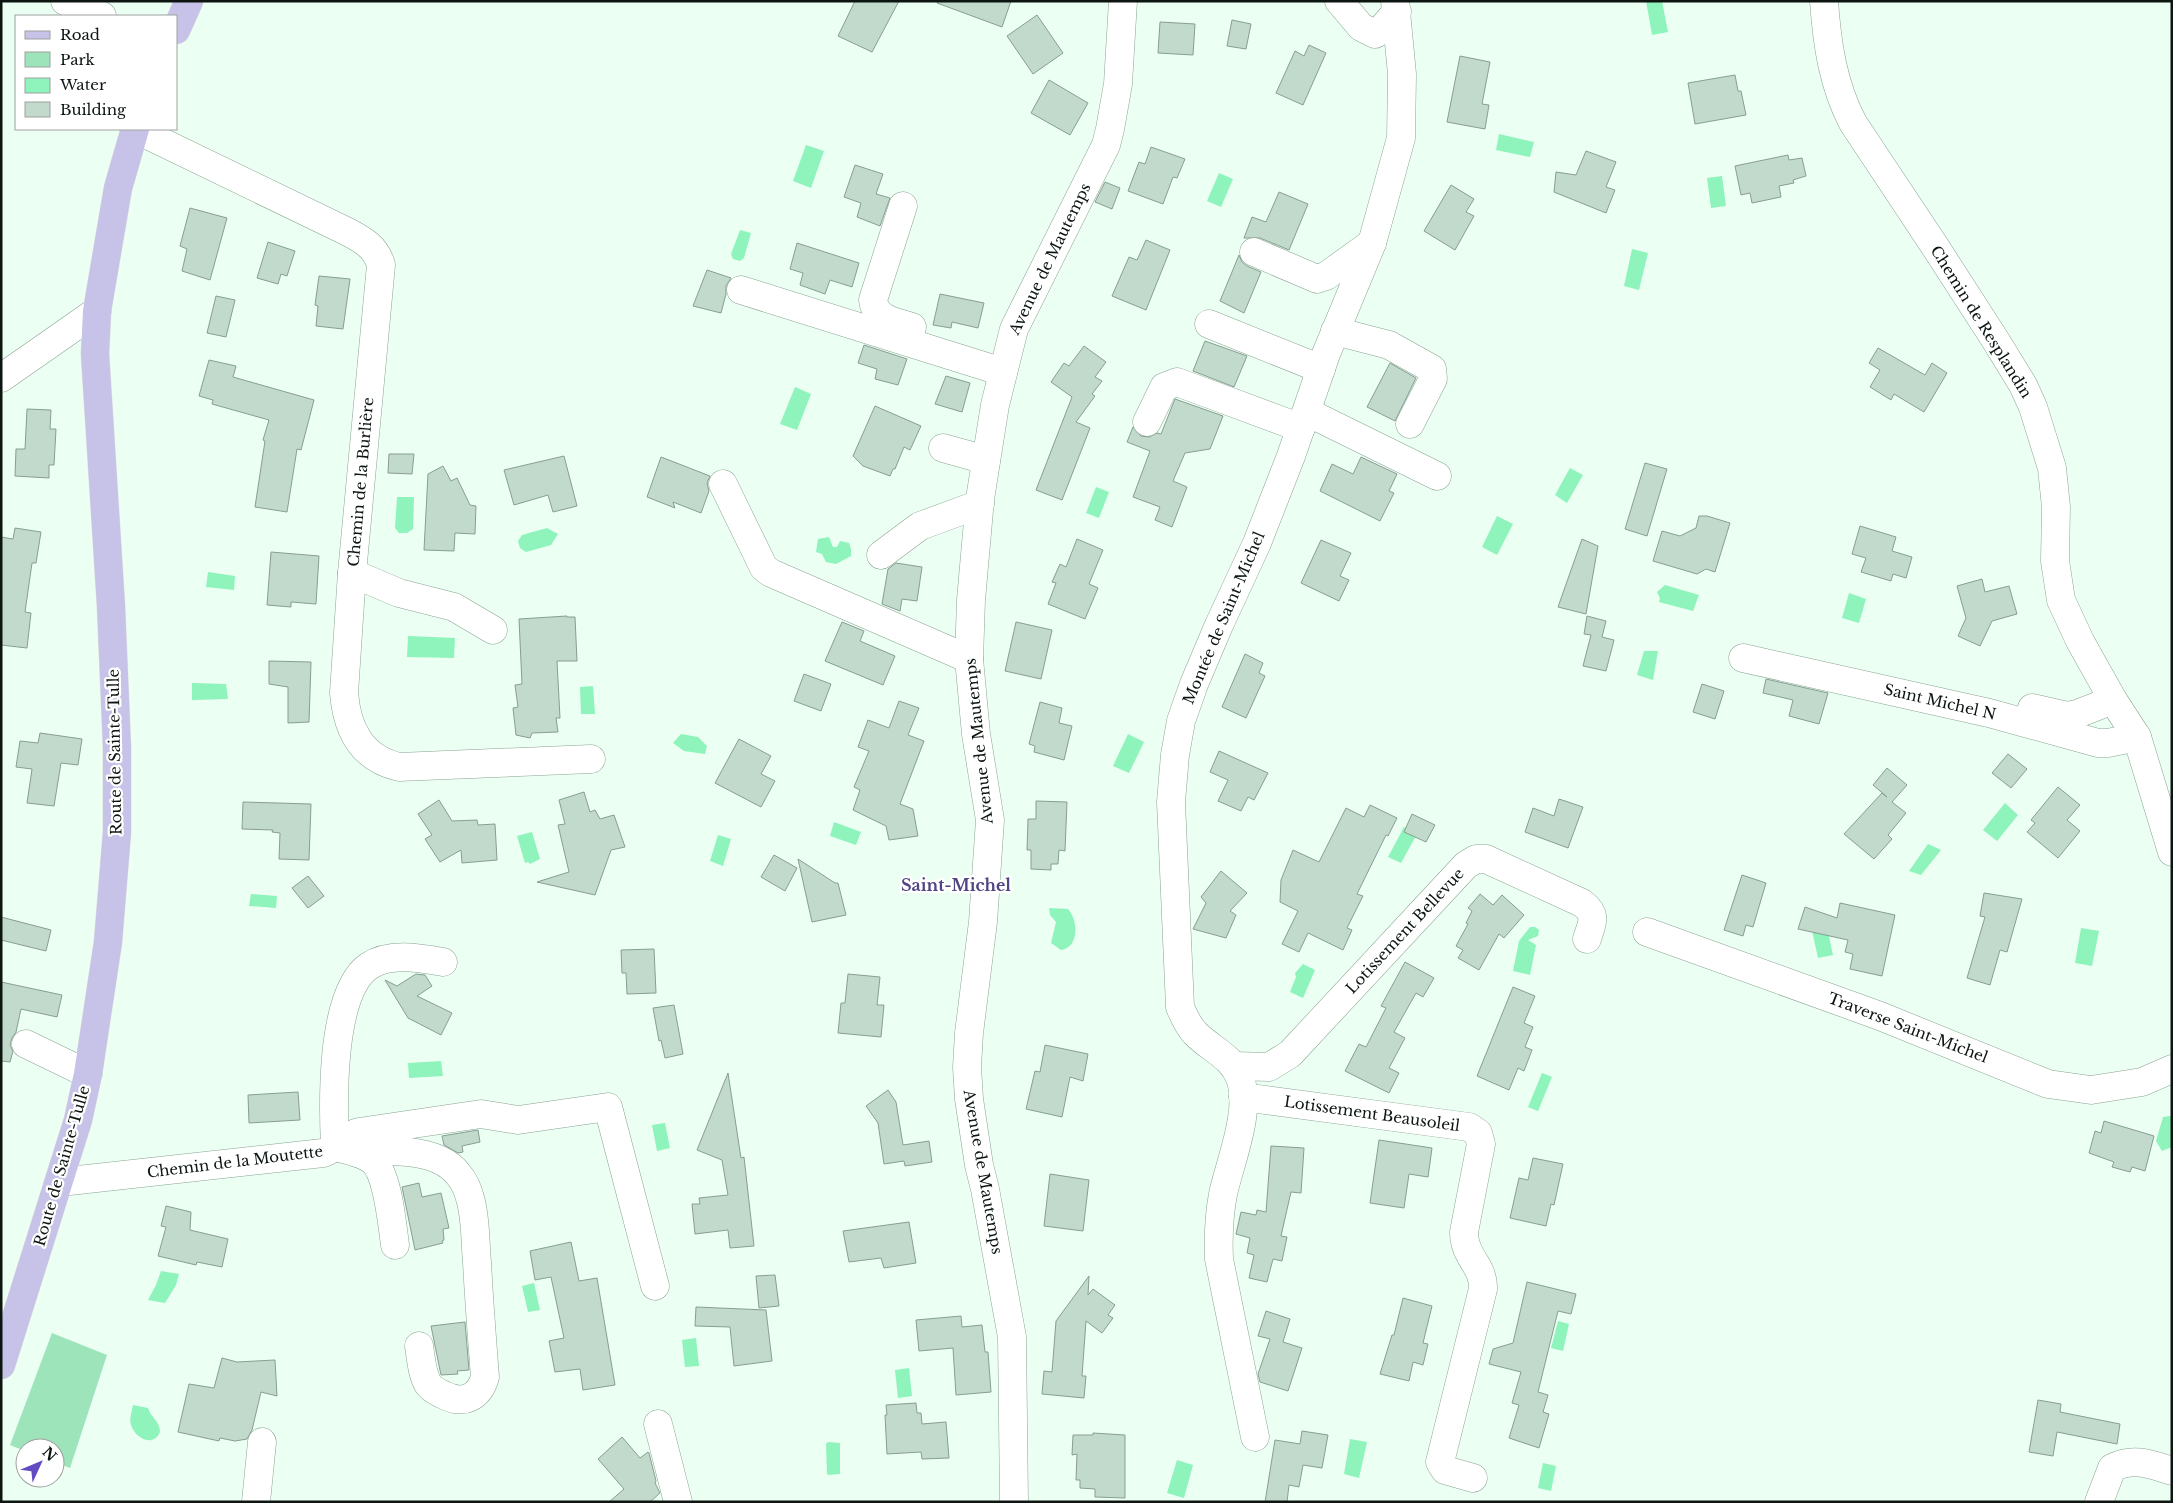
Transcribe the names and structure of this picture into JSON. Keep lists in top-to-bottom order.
{
  "streets": {
    "main road": ["Route de Sainte-Tulle"],
    "street": [
      "Avenue de Mautemps",
      "Chemin de Resplandin",
      "Chemin de la Burlière",
      "Montée de Saint-Michel",
      "Saint Michel N",
      "Lotissement Bellevue",
      "Traverse Saint-Michel",
      "Lotissement Beausoleil",
      "Chemin de la Moutette"
    ]
  },
  "crossings": [
    ["Chemin de Resplandin", "Saint Michel N"],
    ["Montée de Saint-Michel", "Lotissement Bellevue"],
    ["Route de Sainte-Tulle", "Chemin de la Moutette"]
  ],
  "districts": ["Saint-Michel"],
  "legend": [
    "Road",
    "Park",
    "Water",
    "Building"
  ],
  "north": "top right"
}
